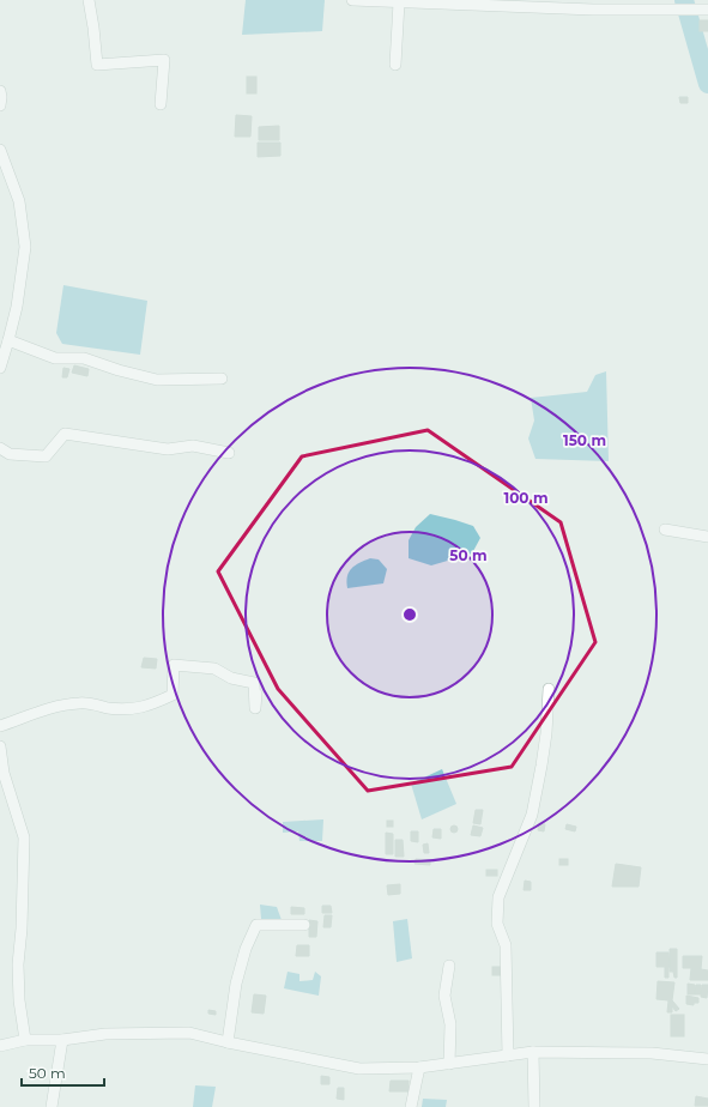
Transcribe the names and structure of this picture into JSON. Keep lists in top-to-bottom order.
{
  "scale_bar": "50 m",
  "rings": ["150 m", "100 m", "50 m"]
}
